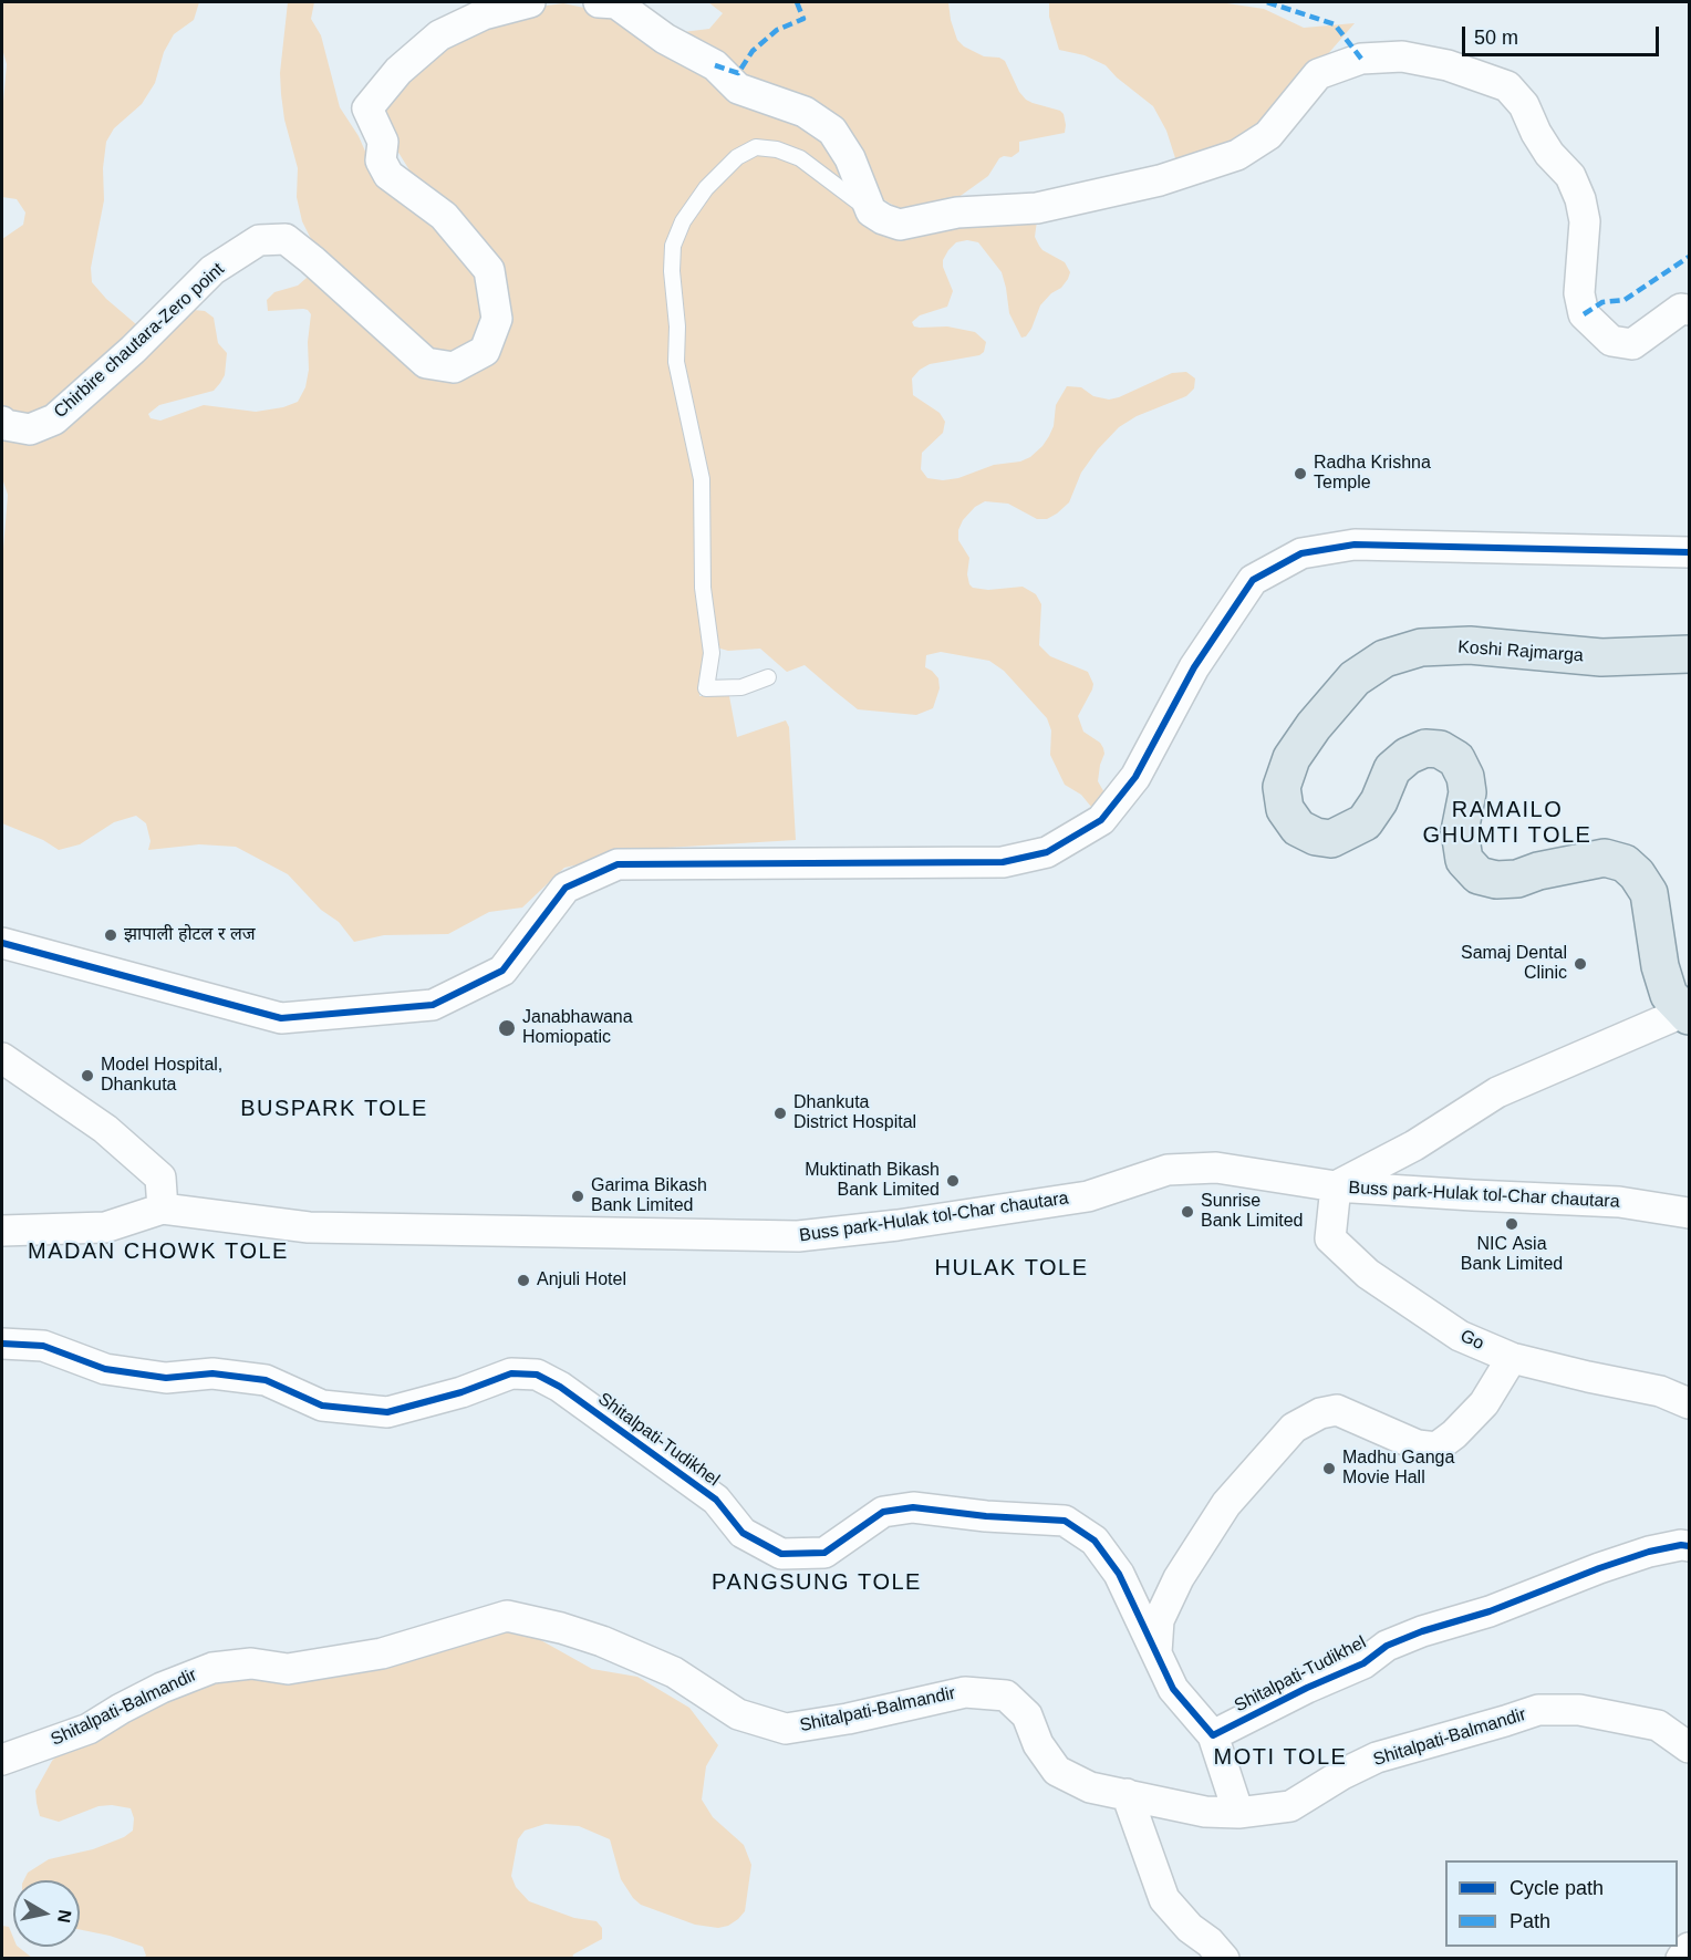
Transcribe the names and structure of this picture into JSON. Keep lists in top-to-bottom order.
{
  "streets": {
    "main road": ["Koshi Rajmarga"],
    "street": [
      "Chirbire chautara-Zero point",
      "Buss park-Hulak tol-Char chautara",
      "Go",
      "Shitalpati-Tudikhel",
      "Shitalpati-Balmandir"
    ]
  },
  "crossings": [
    ["Buss park-Hulak tol-Char chautara", "Go"]
  ],
  "districts": [
    "RAMAILO GHUMTI TOLE",
    "BUSPARK TOLE",
    "MADAN CHOWK TOLE",
    "HULAK TOLE",
    "PANGSUNG TOLE",
    "MOTI TOLE"
  ],
  "places": [
    "Radha Krishna Temple",
    "झापाली होटल र लज",
    "Samaj Dental Clinic",
    "Janabhawana Homiopatic",
    "Model Hospital, Dhankuta",
    "Dhankuta District Hospital",
    "Muktinath Bikash Bank Limited",
    "Garima Bikash Bank Limited",
    "Sunrise Bank Limited",
    "NIC Asia Bank Limited",
    "Anjuli Hotel",
    "Madhu Ganga Movie Hall"
  ],
  "legend": ["Cycle path", "Path"],
  "scale_bar": "50 m",
  "north": "right"
}
